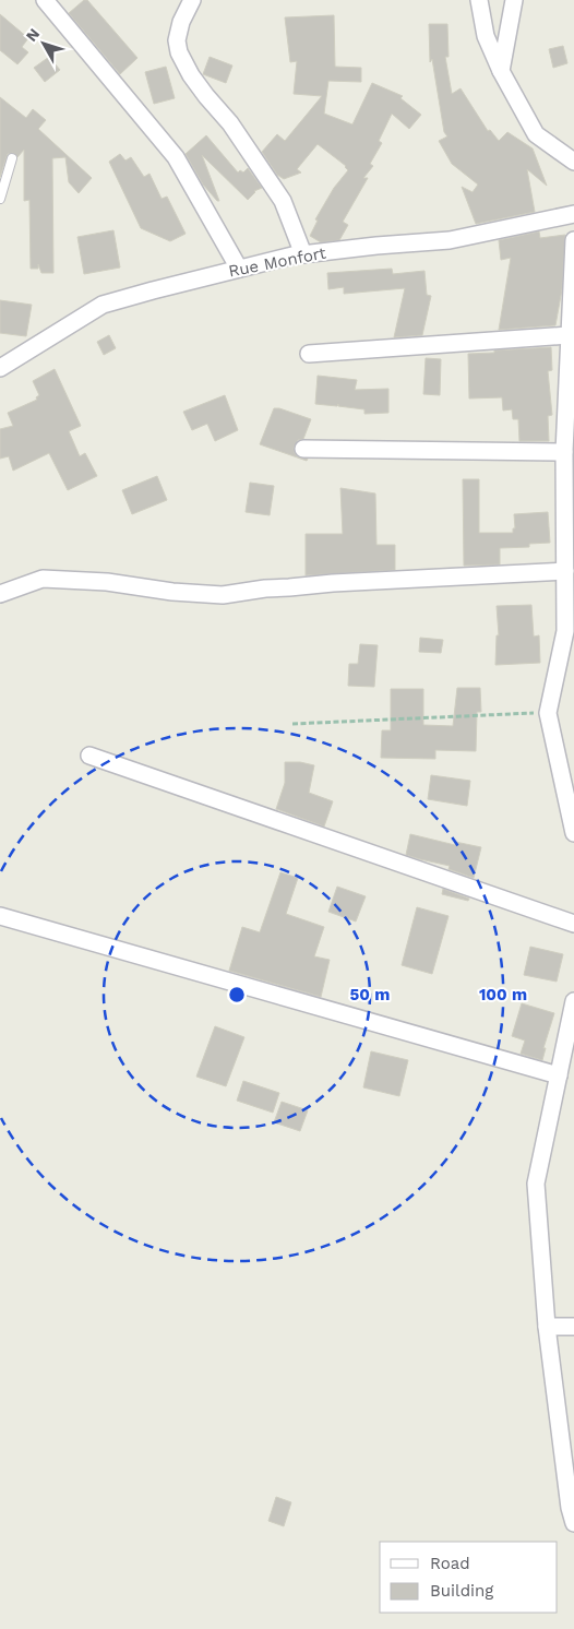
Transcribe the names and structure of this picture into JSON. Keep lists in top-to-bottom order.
{
  "streets": {
    "street": ["Rue Monfort"]
  },
  "legend": ["Road", "Building"],
  "north": "top left",
  "rings": ["50 m", "100 m"]
}
